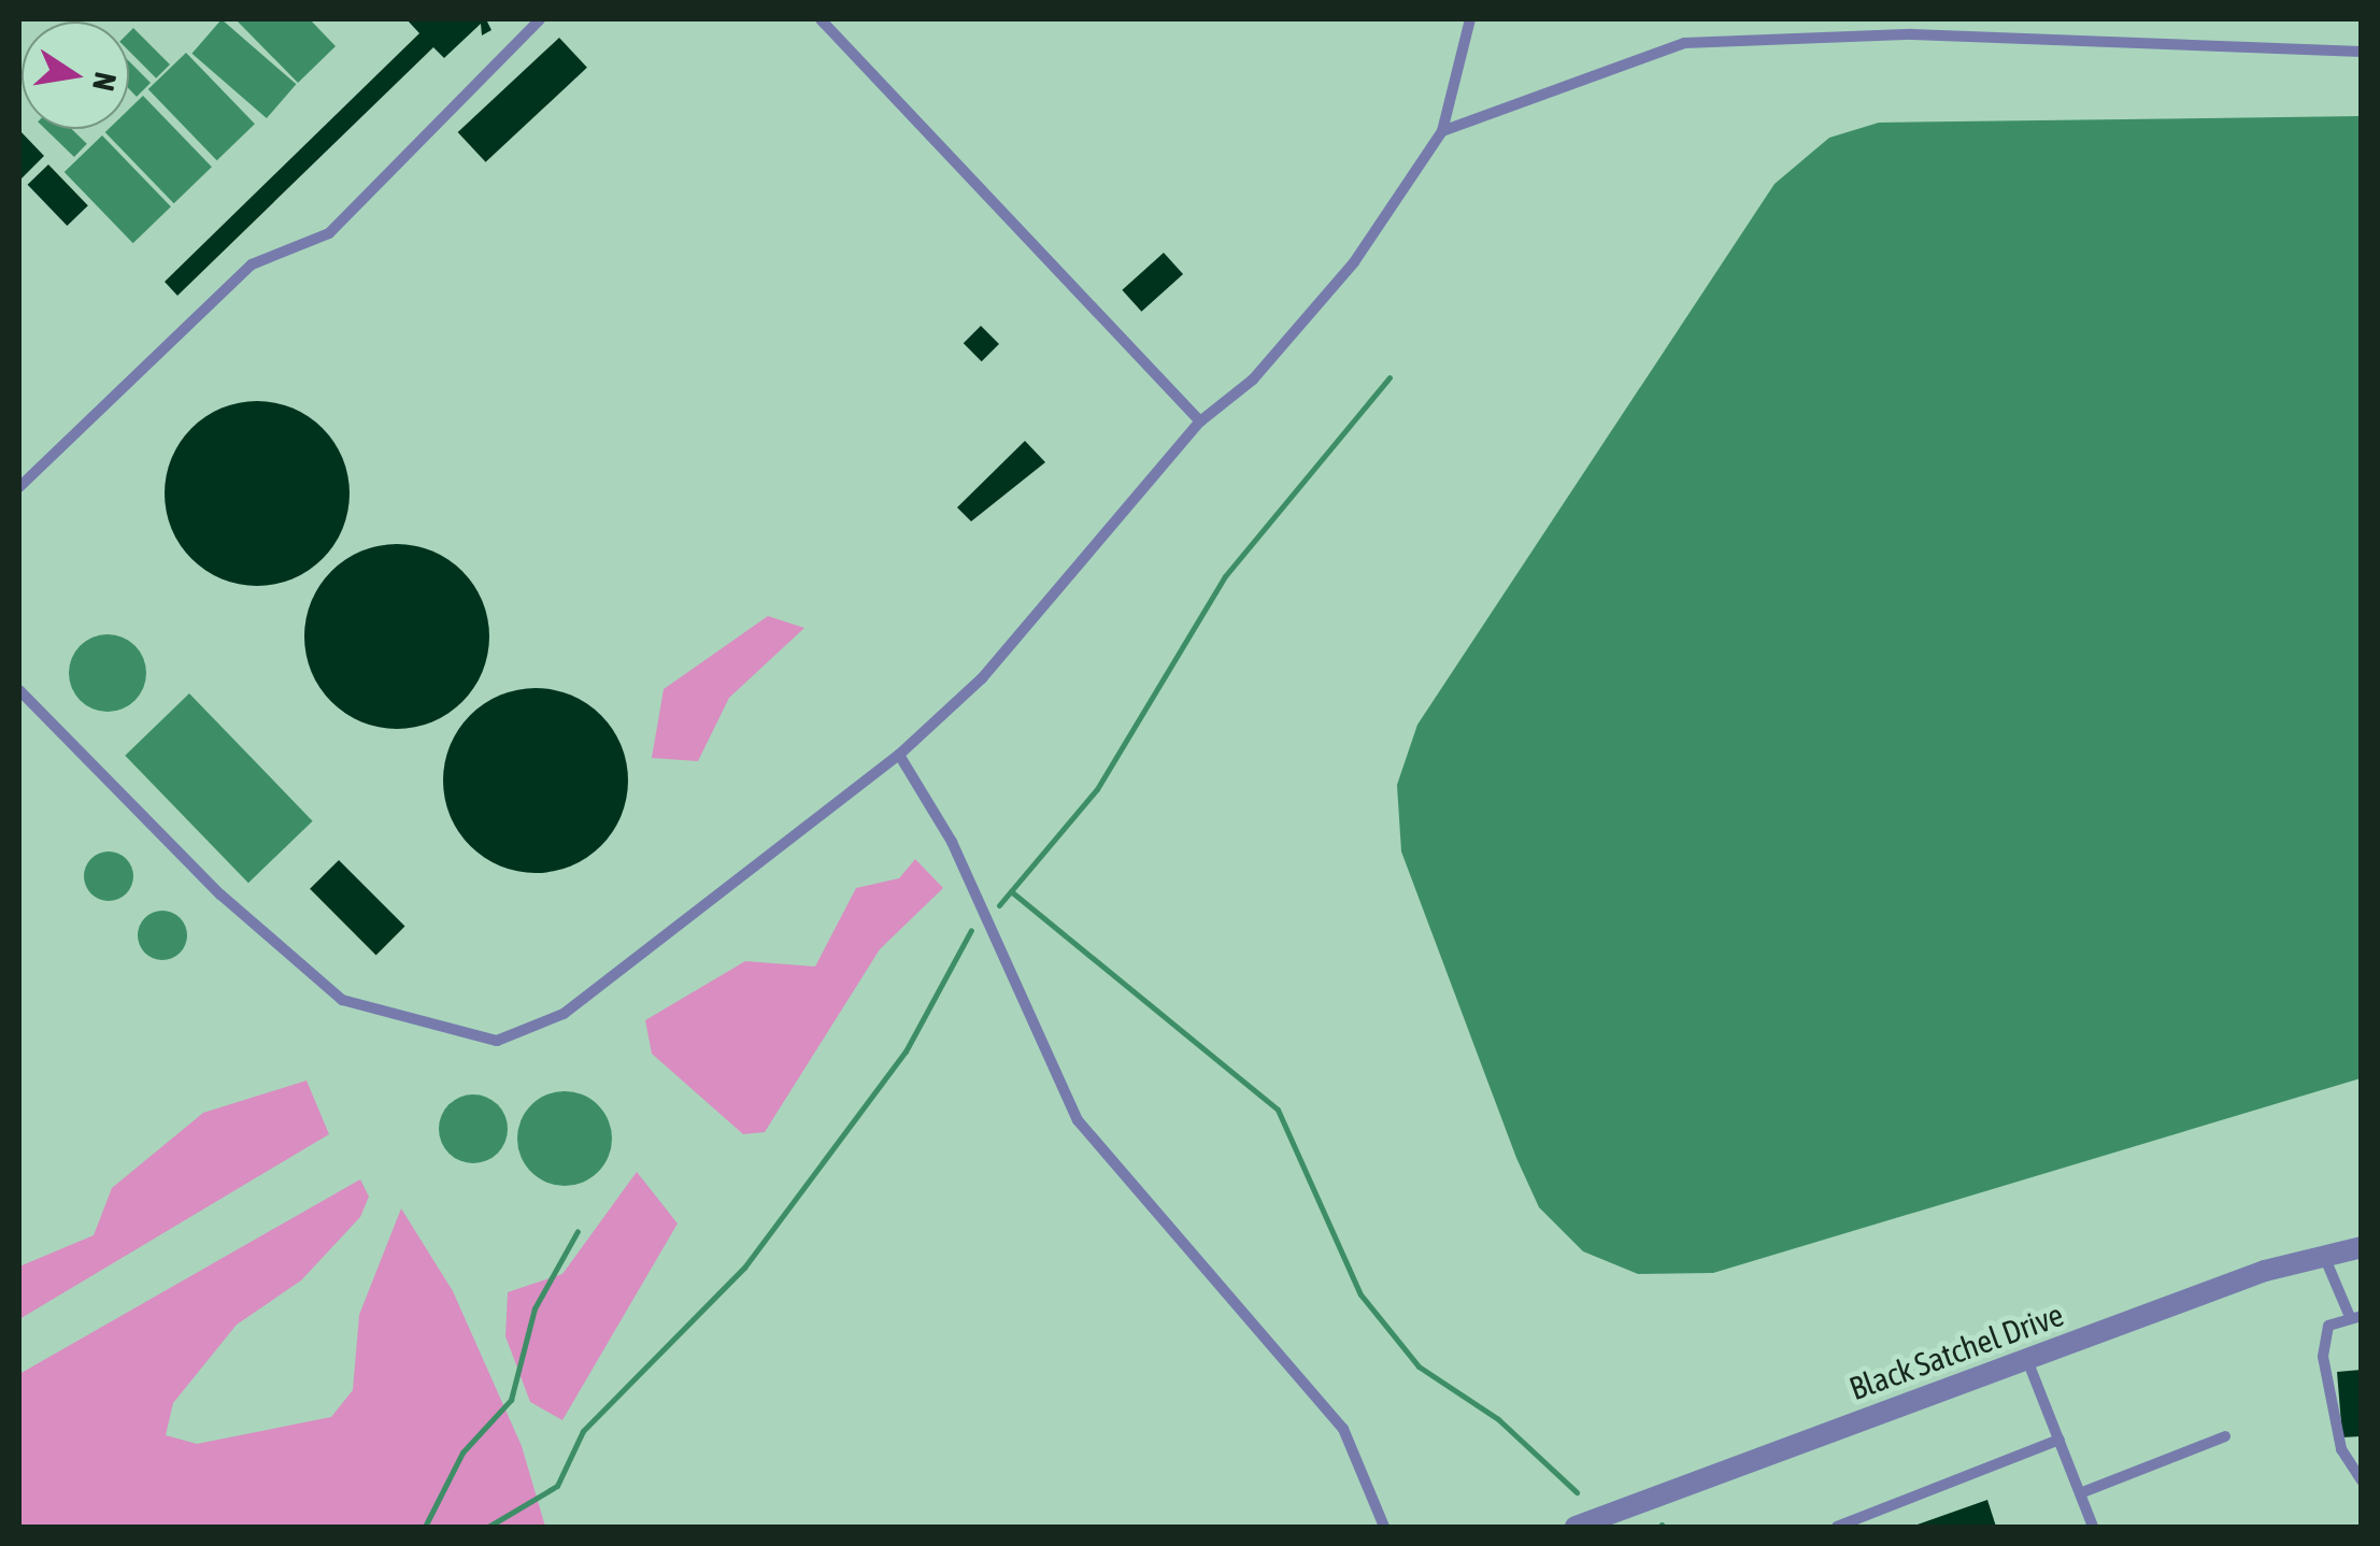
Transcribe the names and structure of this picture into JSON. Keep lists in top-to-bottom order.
{
  "streets": {
    "street": ["Black Satchel Drive"]
  },
  "north": "right"
}
